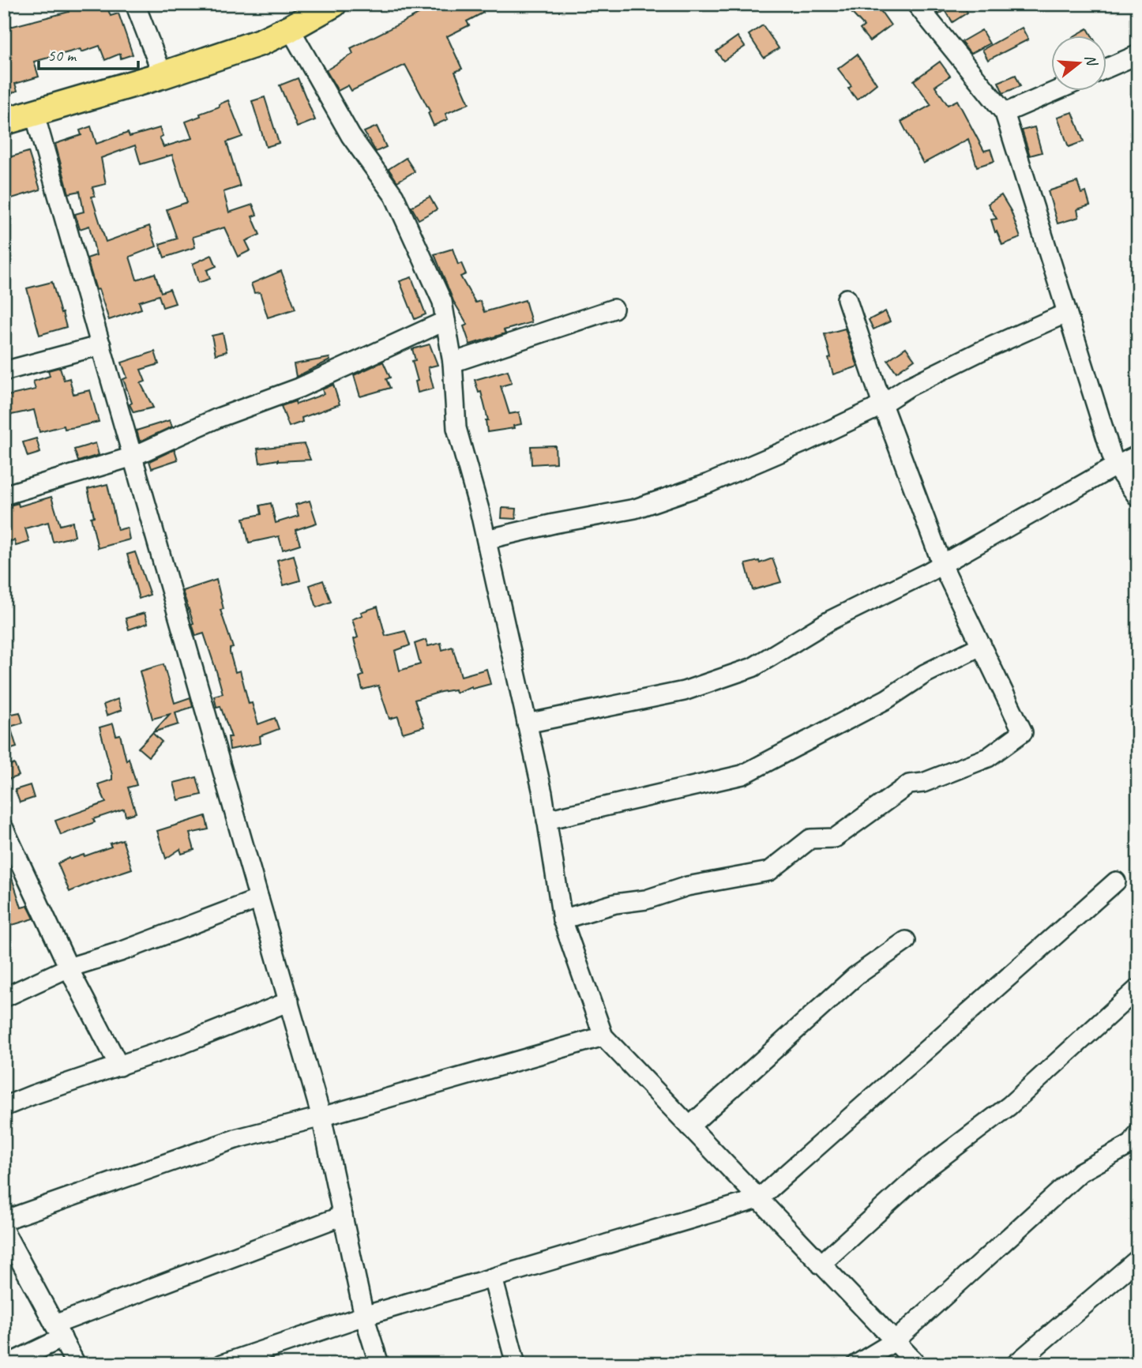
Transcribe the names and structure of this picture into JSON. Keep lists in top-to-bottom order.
{
  "scale_bar": "50 m",
  "north": "right"
}
